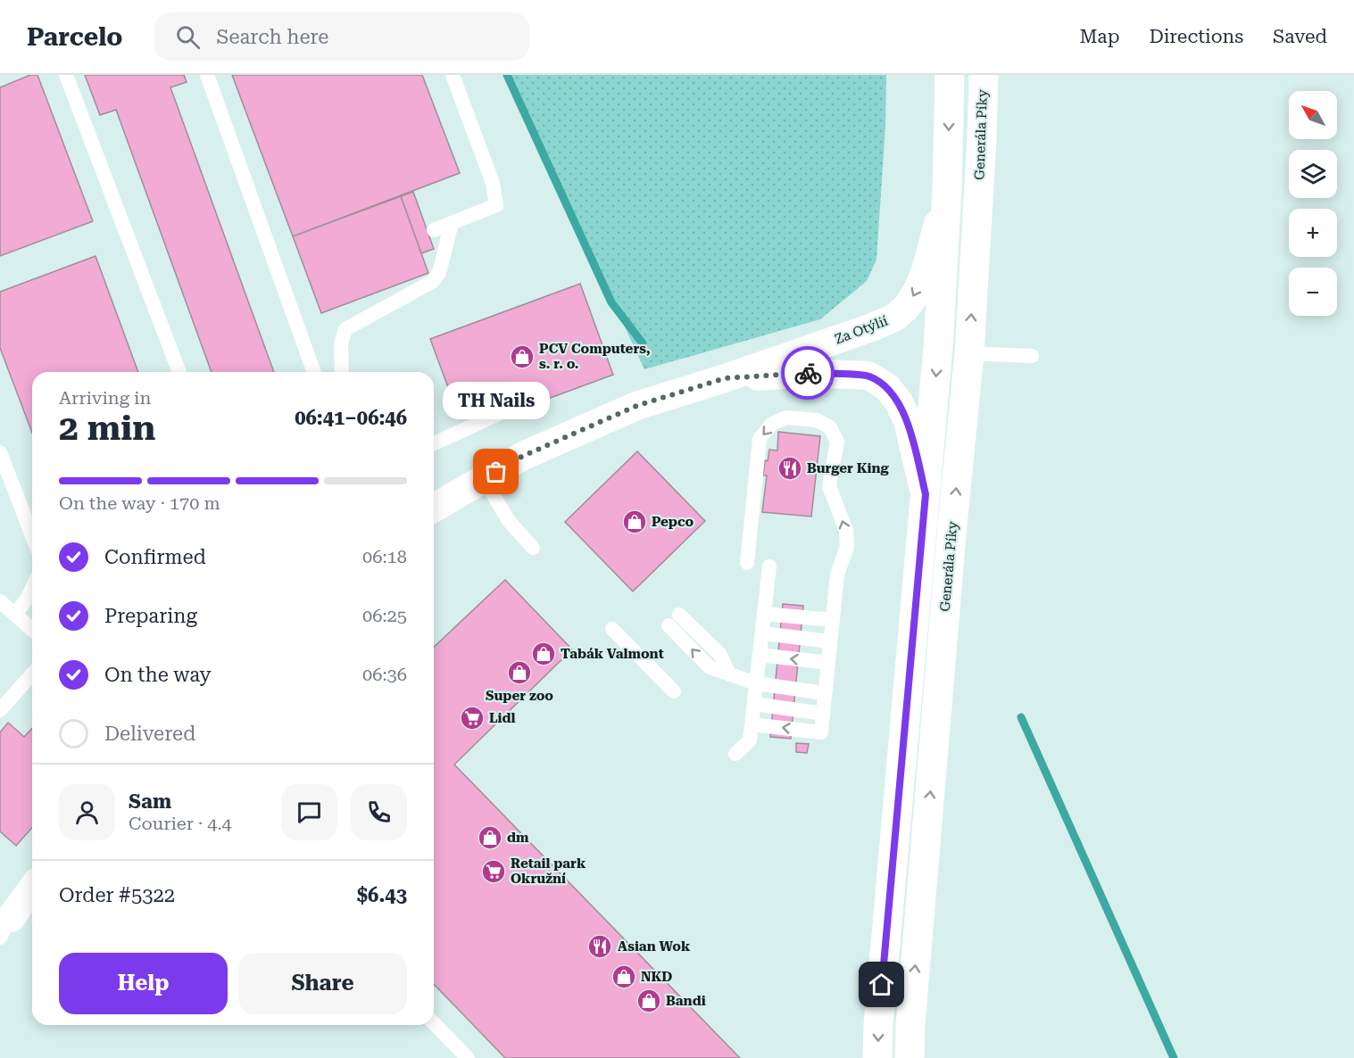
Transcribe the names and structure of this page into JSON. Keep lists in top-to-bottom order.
{
  "streets": {
    "highway": ["Generála Píky"],
    "street": ["Za Otýlií"]
  },
  "places": {
    "shop": [
      "PCV Computers, s. r. o.",
      "Pepco",
      "Tabák Valmont",
      "Super zoo",
      "dm",
      "NKD",
      "Bandi"
    ],
    "restaurant": ["Burger King", "Asian Wok"],
    "other": ["TH Nails"],
    "supermarket": ["Lidl", "Retail park Okružní"]
  },
  "north": "top left",
  "page": {
    "header": "Parcelo",
    "search": "Search here",
    "nav": ["Map", "Directions", "Saved"],
    "map_buttons": ["+", "−"],
    "heading": ["2 min", "Arriving in", "06:41–06:46"],
    "panel": [
      "Sam",
      "Courier · 4.4",
      "Order #5322",
      "$6.43"
    ],
    "bubble": "TH Nails",
    "bar": "On the way · 170 m",
    "list": [
      ["Confirmed", "06:18"],
      ["Preparing", "06:25"],
      ["On the way", "06:36"],
      "Delivered"
    ],
    "buttons": ["Help", "Share"]
  }
}
